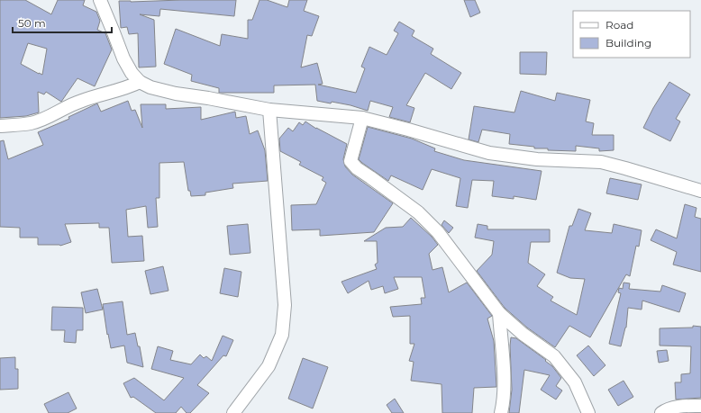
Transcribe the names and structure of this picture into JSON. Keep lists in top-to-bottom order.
{
  "legend": ["Road", "Building"],
  "scale_bar": "50 m"
}
